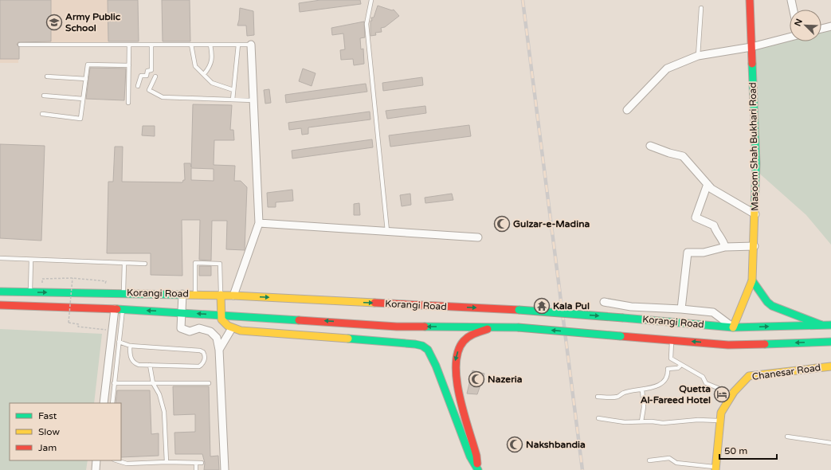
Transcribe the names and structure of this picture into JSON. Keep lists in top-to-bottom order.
{
  "streets": {
    "main road": ["Masoom Shah Bukhari Road", "Korangi Road", "Chanesar Road"]
  },
  "crossings": [
    ["Masoom Shah Bukhari Road", "Korangi Road"]
  ],
  "places": {
    "school or university": ["Army Public School"],
    "mosque": ["Gulzar-e-Madina", "Nazeria", "Nakshbandia"],
    "temple": ["Kala Pul"],
    "hotel": ["Quetta Al-Fareed Hotel"]
  },
  "legend": ["Fast", "Slow", "Jam"],
  "scale_bar": "50 m",
  "north": "top left"
}
